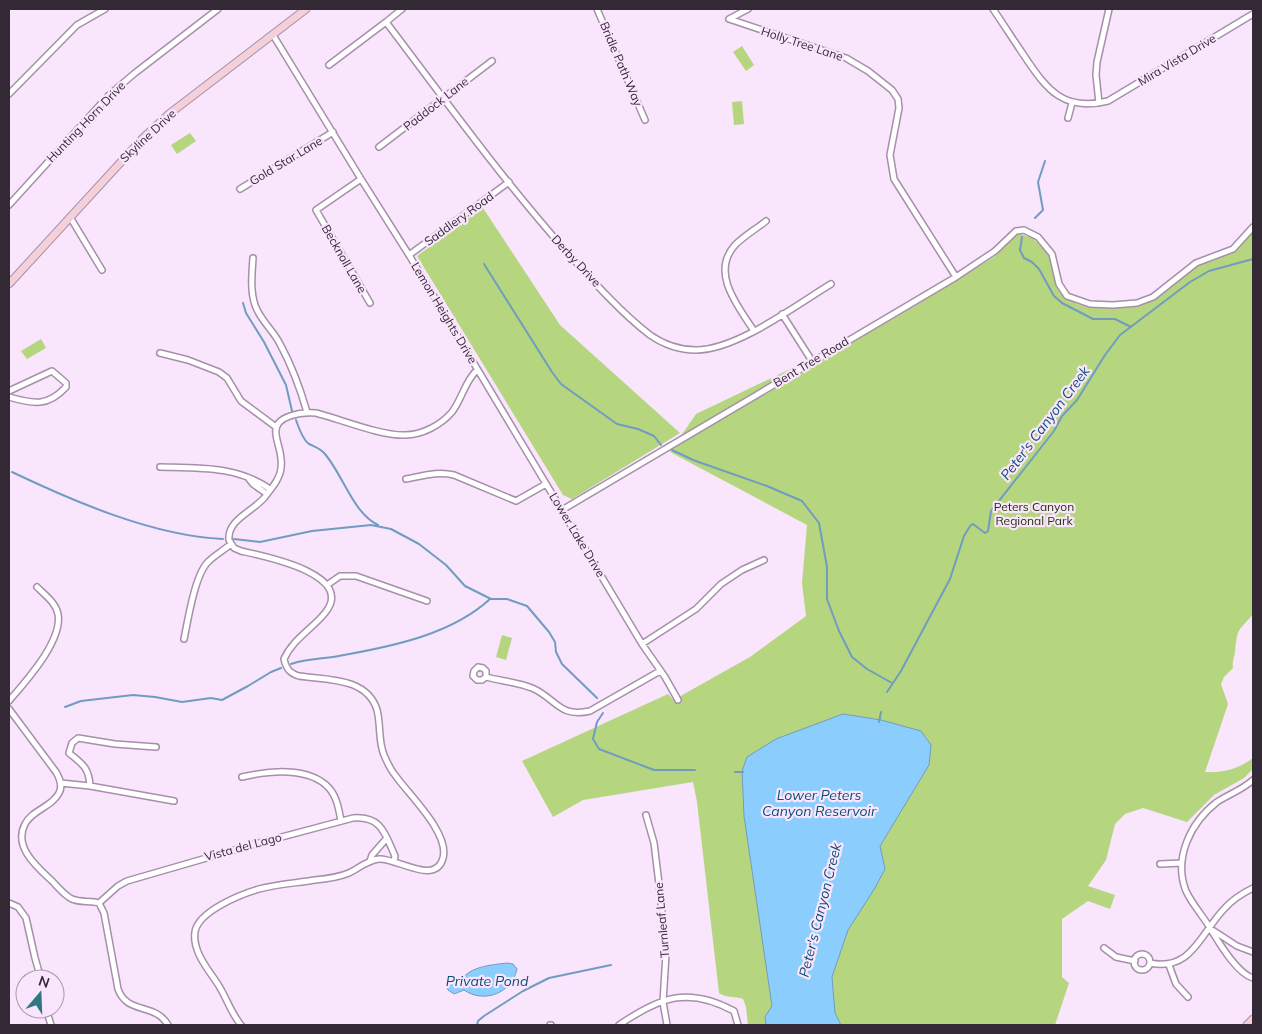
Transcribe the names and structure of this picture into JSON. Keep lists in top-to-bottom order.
{
  "streets": {
    "street": [
      "Holly Tree Lane",
      "Mira Vista Drive",
      "Bridle Path Way",
      "Paddock Lane",
      "Hunting Horn Drive",
      "Skyline Drive",
      "Gold Star Lane",
      "Saddlery Road",
      "Becknoll Lane",
      "Derby Drive",
      "Lemon Heights Drive",
      "Bent Tree Road",
      "Lower Lake Drive",
      "Vista del Lago",
      "Turnleaf Lane"
    ]
  },
  "crossings": [
    ["Holly Tree Lane", "Bent Tree Road"],
    ["Paddock Lane", "Derby Drive"],
    ["Skyline Drive", "Lemon Heights Drive"],
    ["Gold Star Lane", "Lemon Heights Drive"],
    ["Saddlery Road", "Derby Drive"],
    ["Saddlery Road", "Lemon Heights Drive"],
    ["Becknoll Lane", "Lemon Heights Drive"],
    ["Lemon Heights Drive", "Lower Lake Drive"],
    ["Bent Tree Road", "Lower Lake Drive"]
  ],
  "water": ["Peter's Canyon Creek", "Lower Peters Canyon Reservoir", "Private Pond"],
  "parks": ["Peters Canyon Regional Park"],
  "north": "top"
}
